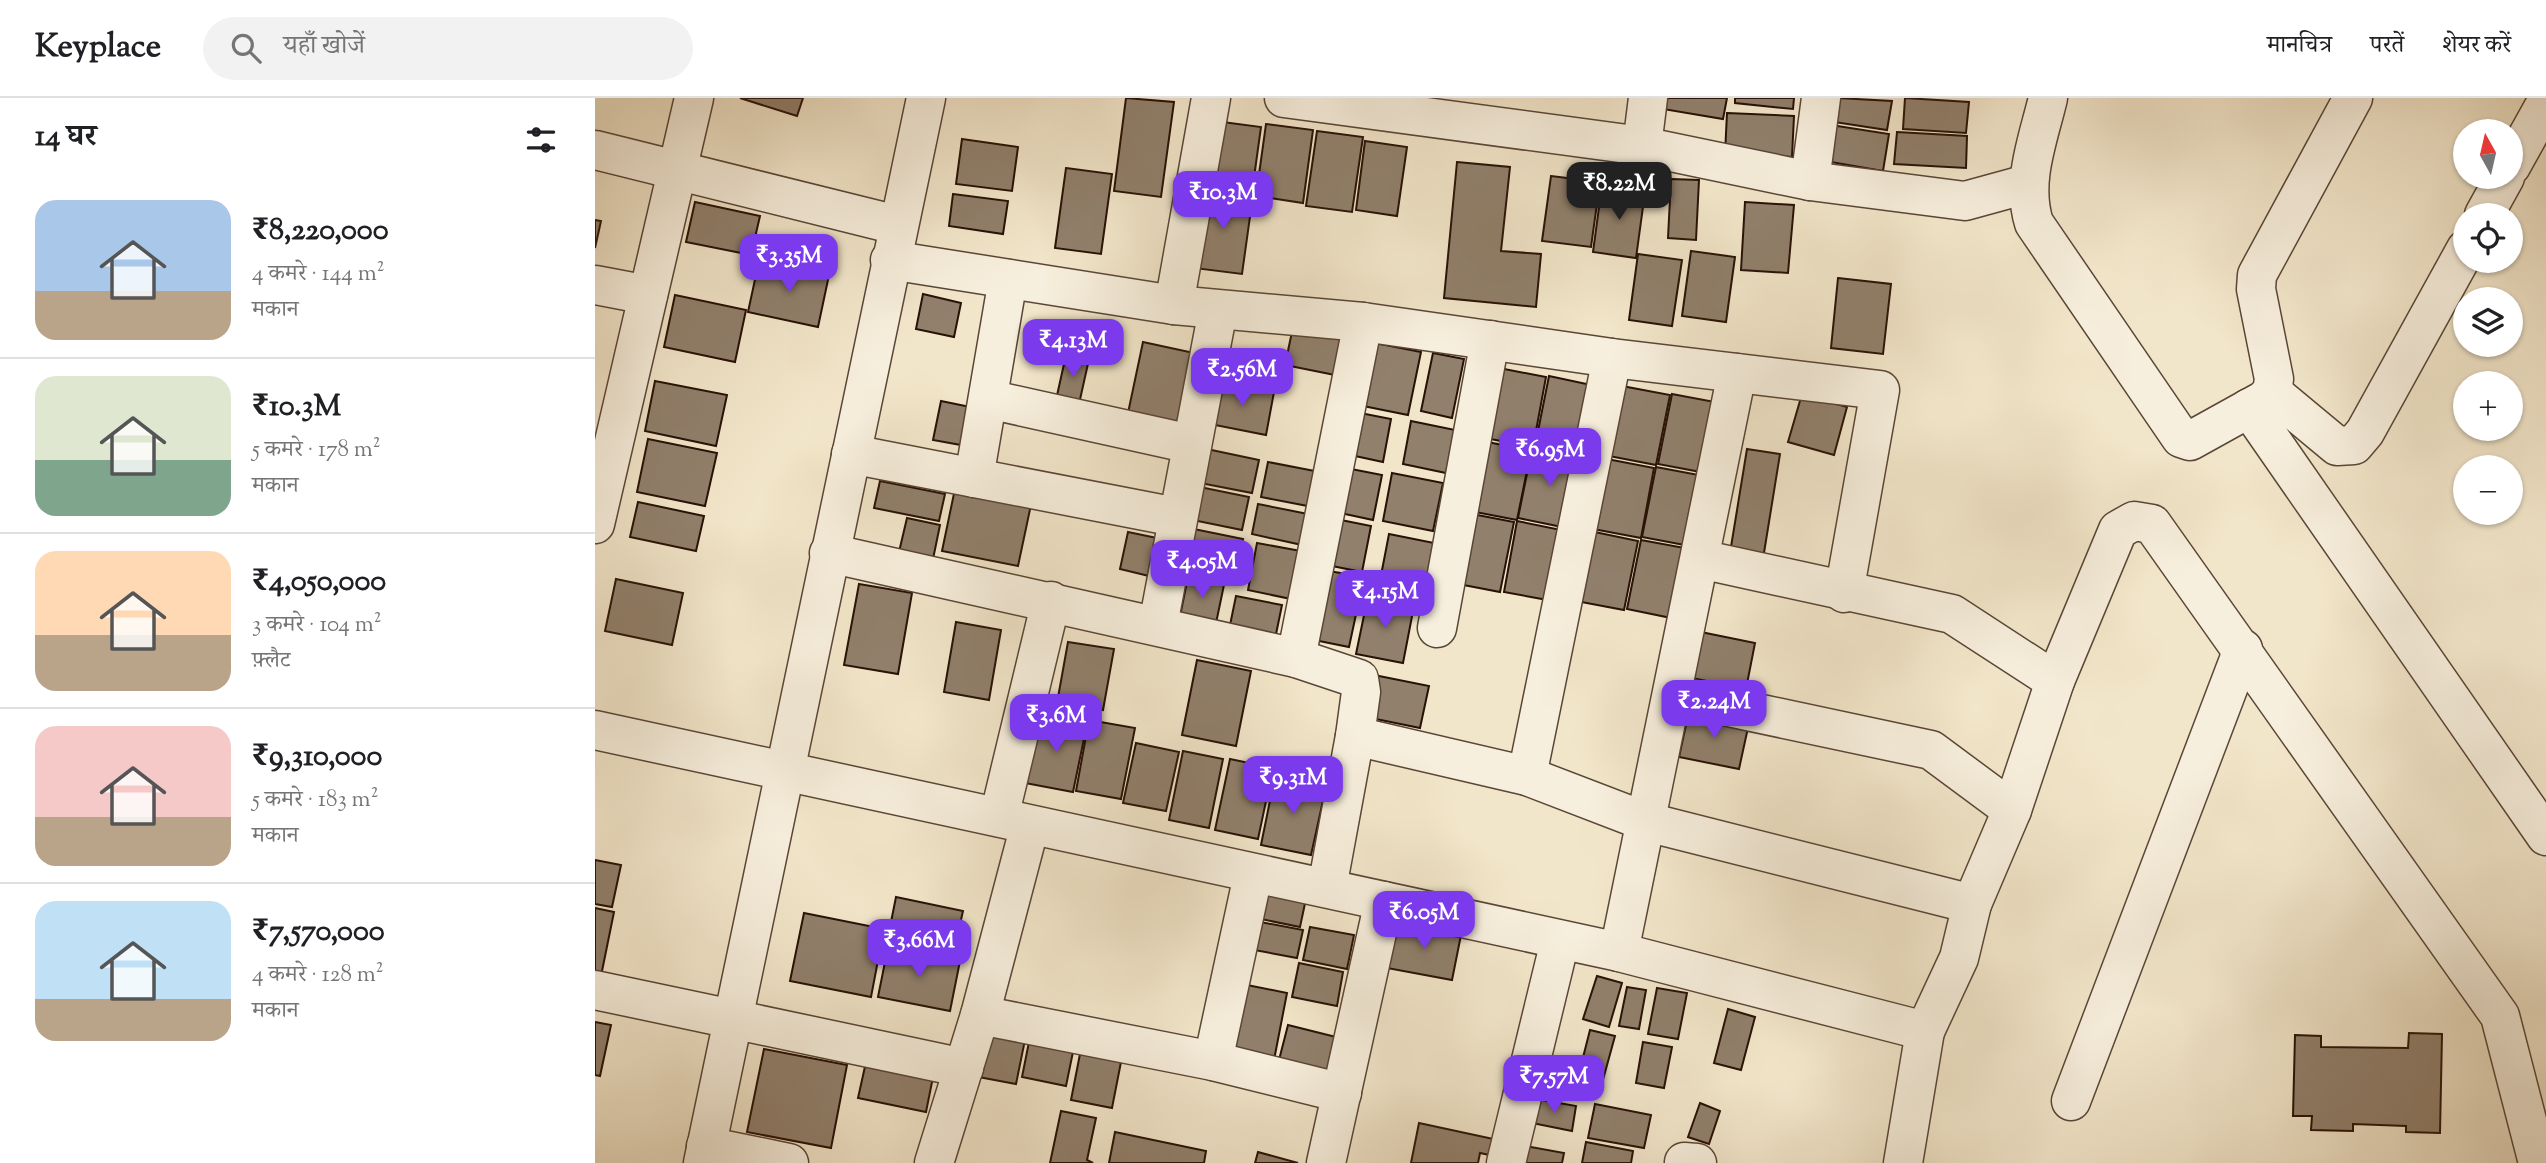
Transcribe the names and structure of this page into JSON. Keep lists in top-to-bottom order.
{
  "north": "top",
  "page": {
    "header": "Keyplace",
    "search": "यहाँ खोजें",
    "nav": ["मानचित्र", "परतें", "शेयर करें"],
    "heading": "14 घर",
    "map_buttons": ["+", "−"],
    "price": [
      "₹8.22M",
      "₹10.3M",
      "₹3.35M",
      "₹4.13M",
      "₹2.56M",
      "₹6.95M",
      "₹4.05M",
      "₹4.15M",
      "₹2.24M",
      "₹3.6M",
      "₹9.31M",
      "₹6.05M",
      "₹3.66M",
      "₹7.57M"
    ],
    "list": [
      {
        "name": "₹8,220,000",
        "note": "4 कमरे · 144 m² · मकान"
      },
      {
        "name": "₹10.3M",
        "note": "5 कमरे · 178 m² · मकान"
      },
      {
        "name": "₹4,050,000",
        "note": "3 कमरे · 104 m² · फ़्लैट"
      },
      {
        "name": "₹9,310,000",
        "note": "5 कमरे · 183 m² · मकान"
      },
      {
        "name": "₹7,570,000",
        "note": "4 कमरे · 128 m² · मकान"
      }
    ]
  }
}
